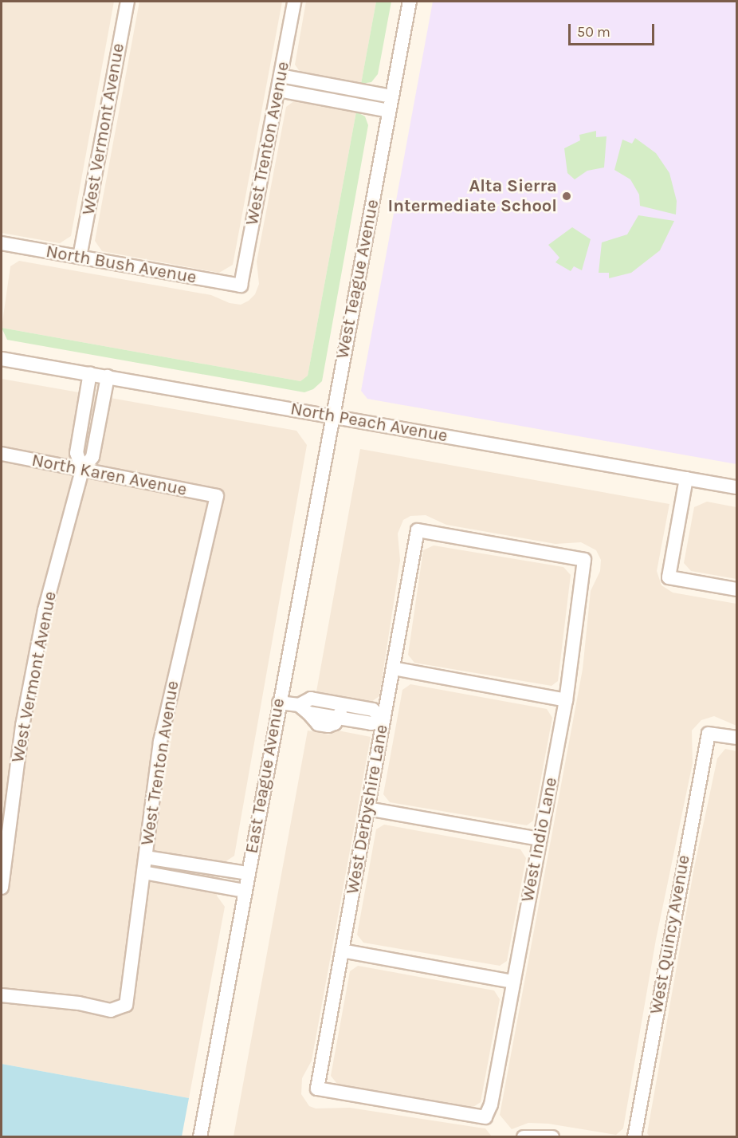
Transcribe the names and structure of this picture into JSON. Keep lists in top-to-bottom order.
{
  "streets": {
    "street": [
      "West Vermont Avenue",
      "West Trenton Avenue",
      "North Bush Avenue",
      "West Teague Avenue",
      "North Peach Avenue",
      "North Karen Avenue",
      "East Teague Avenue",
      "West Derbyshire Lane",
      "West Indio Lane",
      "West Quincy Avenue"
    ]
  },
  "crossings": [
    ["West Vermont Avenue", "North Bush Avenue"],
    ["West Vermont Avenue", "North Peach Avenue"],
    ["West Vermont Avenue", "North Karen Avenue"],
    ["West Trenton Avenue", "North Bush Avenue"],
    ["West Trenton Avenue", "North Karen Avenue"],
    ["West Teague Avenue", "North Peach Avenue"],
    ["West Teague Avenue", "East Teague Avenue"],
    ["North Peach Avenue", "East Teague Avenue"],
    ["West Derbyshire Lane", "West Indio Lane"]
  ],
  "places": ["Alta Sierra Intermediate School"],
  "scale_bar": "50 m"
}
